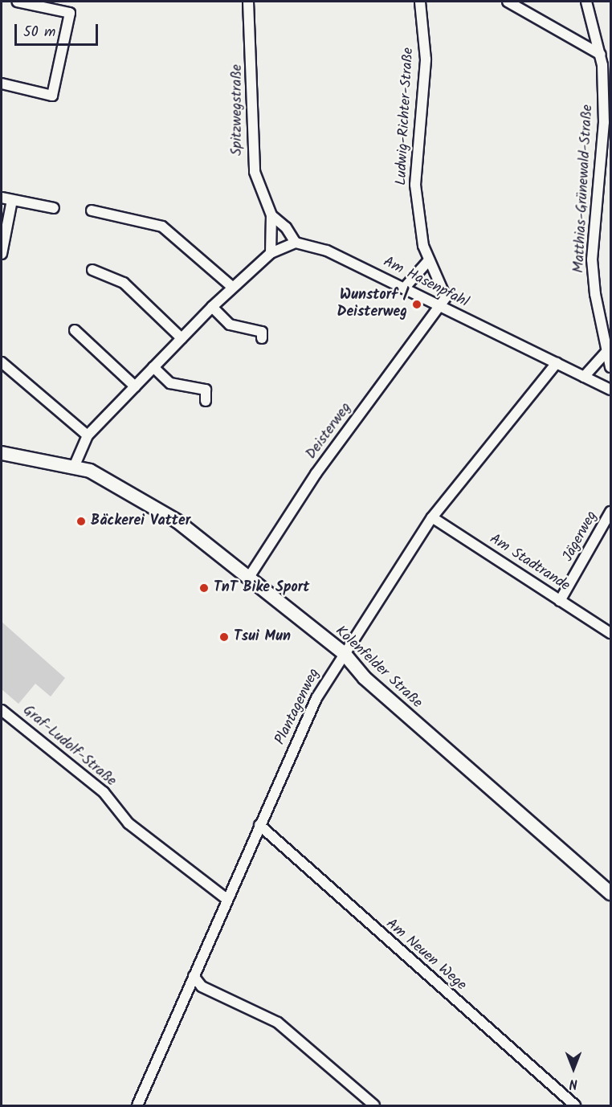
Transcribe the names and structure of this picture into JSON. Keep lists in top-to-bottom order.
{
  "streets": {
    "main road": ["Kolenfelder Straße"],
    "street": [
      "Spitzwegstraße",
      "Ludwig-Richter-Straße",
      "Matthias-Grünewald-Straße",
      "Am Hasenpfahl",
      "Deisterweg",
      "Jägerweg",
      "Am Stadtrande",
      "Plantagenweg",
      "Graf-Ludolf-Straße",
      "Am Neuen Wege"
    ]
  },
  "crossings": [
    ["Spitzwegstraße", "Am Hasenpfahl"],
    ["Ludwig-Richter-Straße", "Am Hasenpfahl"],
    ["Ludwig-Richter-Straße", "Deisterweg"],
    ["Am Hasenpfahl", "Deisterweg"],
    ["Am Hasenpfahl", "Plantagenweg"],
    ["Deisterweg", "Kolenfelder Straße"],
    ["Jägerweg", "Am Stadtrande"],
    ["Am Stadtrande", "Plantagenweg"],
    ["Kolenfelder Straße", "Plantagenweg"],
    ["Plantagenweg", "Graf-Ludolf-Straße"],
    ["Plantagenweg", "Am Neuen Wege"]
  ],
  "places": [
    "Wunstorf / Deisterweg",
    "Bäckerei Vatter",
    "TnT Bike Sport",
    "Tsui Mun"
  ],
  "scale_bar": "50 m",
  "north": "bottom"
}
